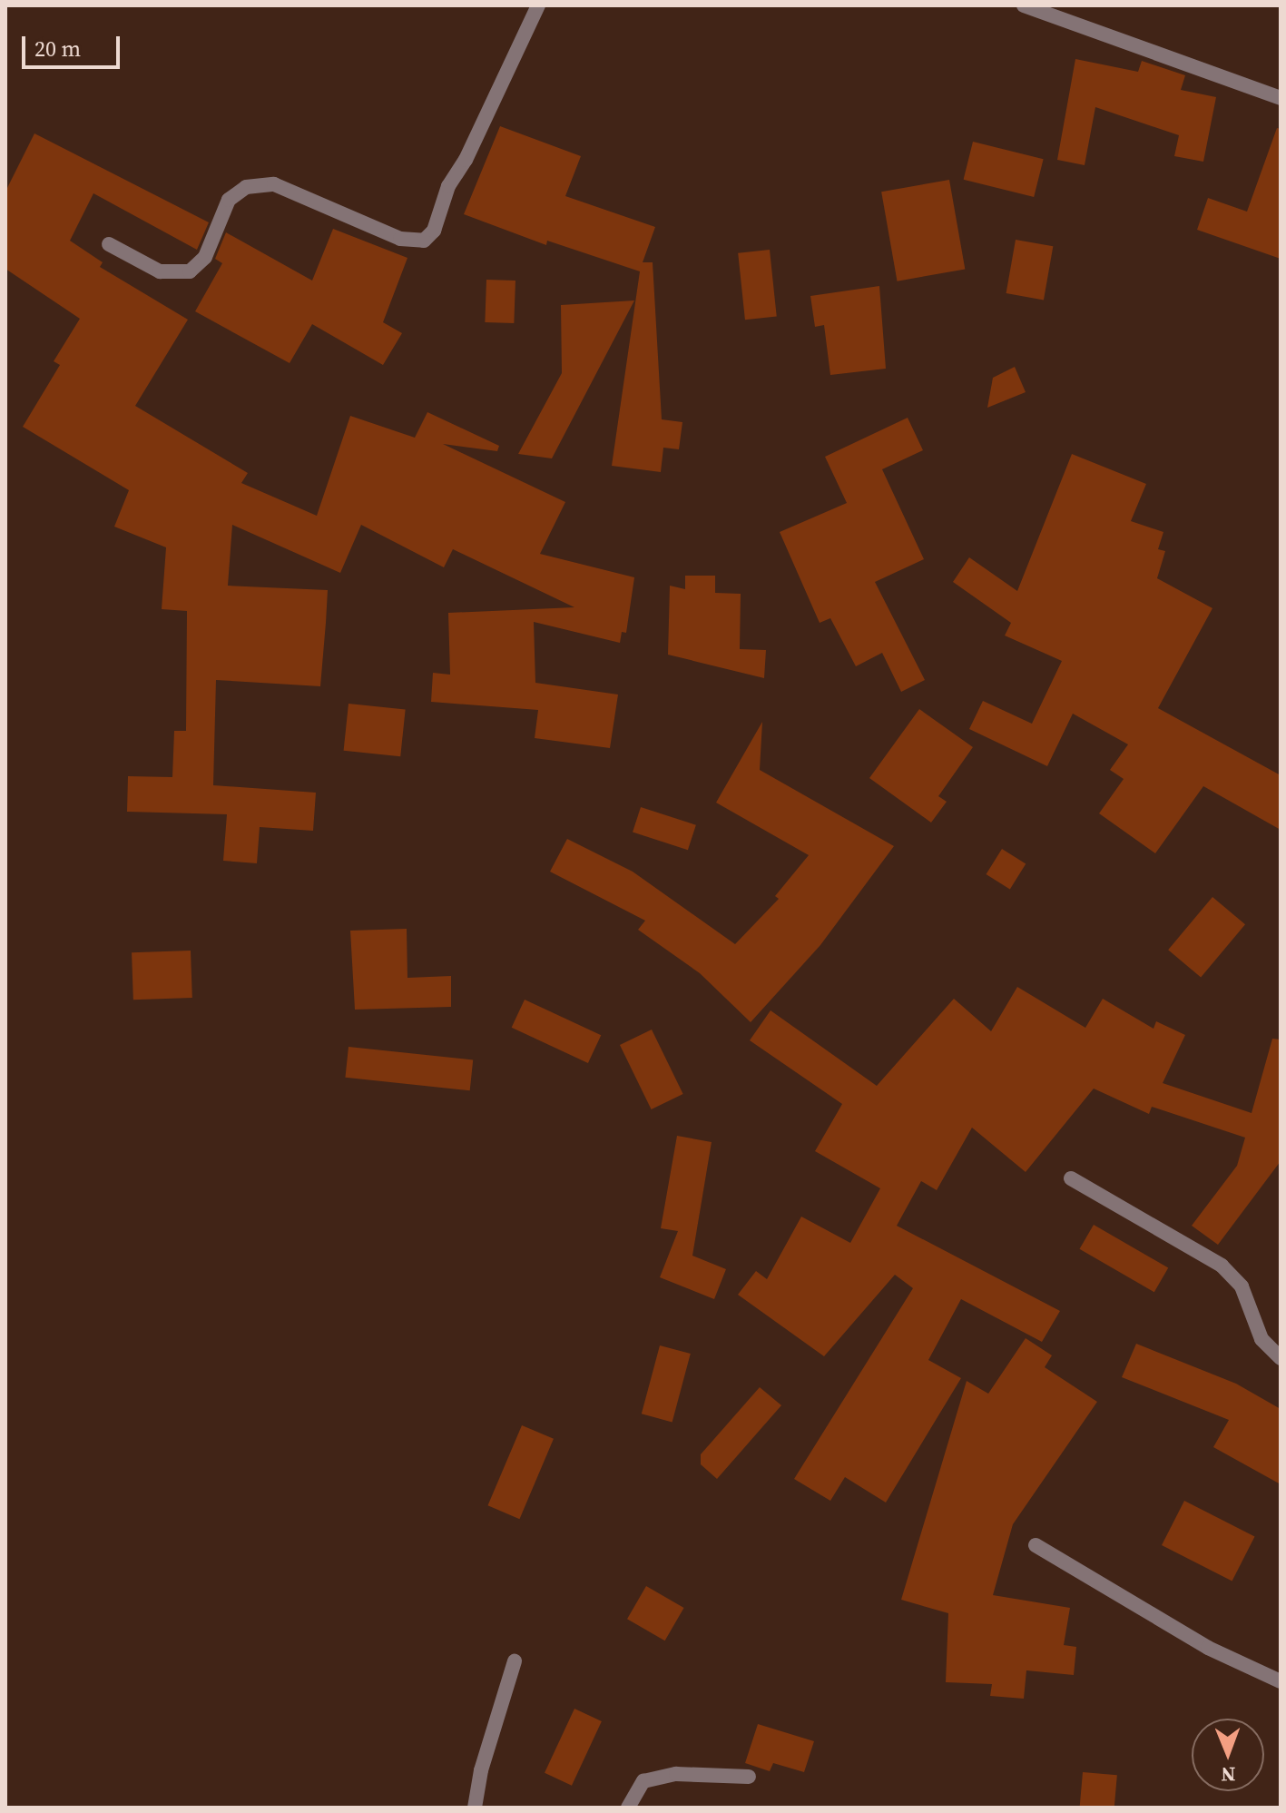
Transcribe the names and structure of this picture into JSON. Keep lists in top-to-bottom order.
{
  "scale_bar": "20 m",
  "north": "bottom"
}
